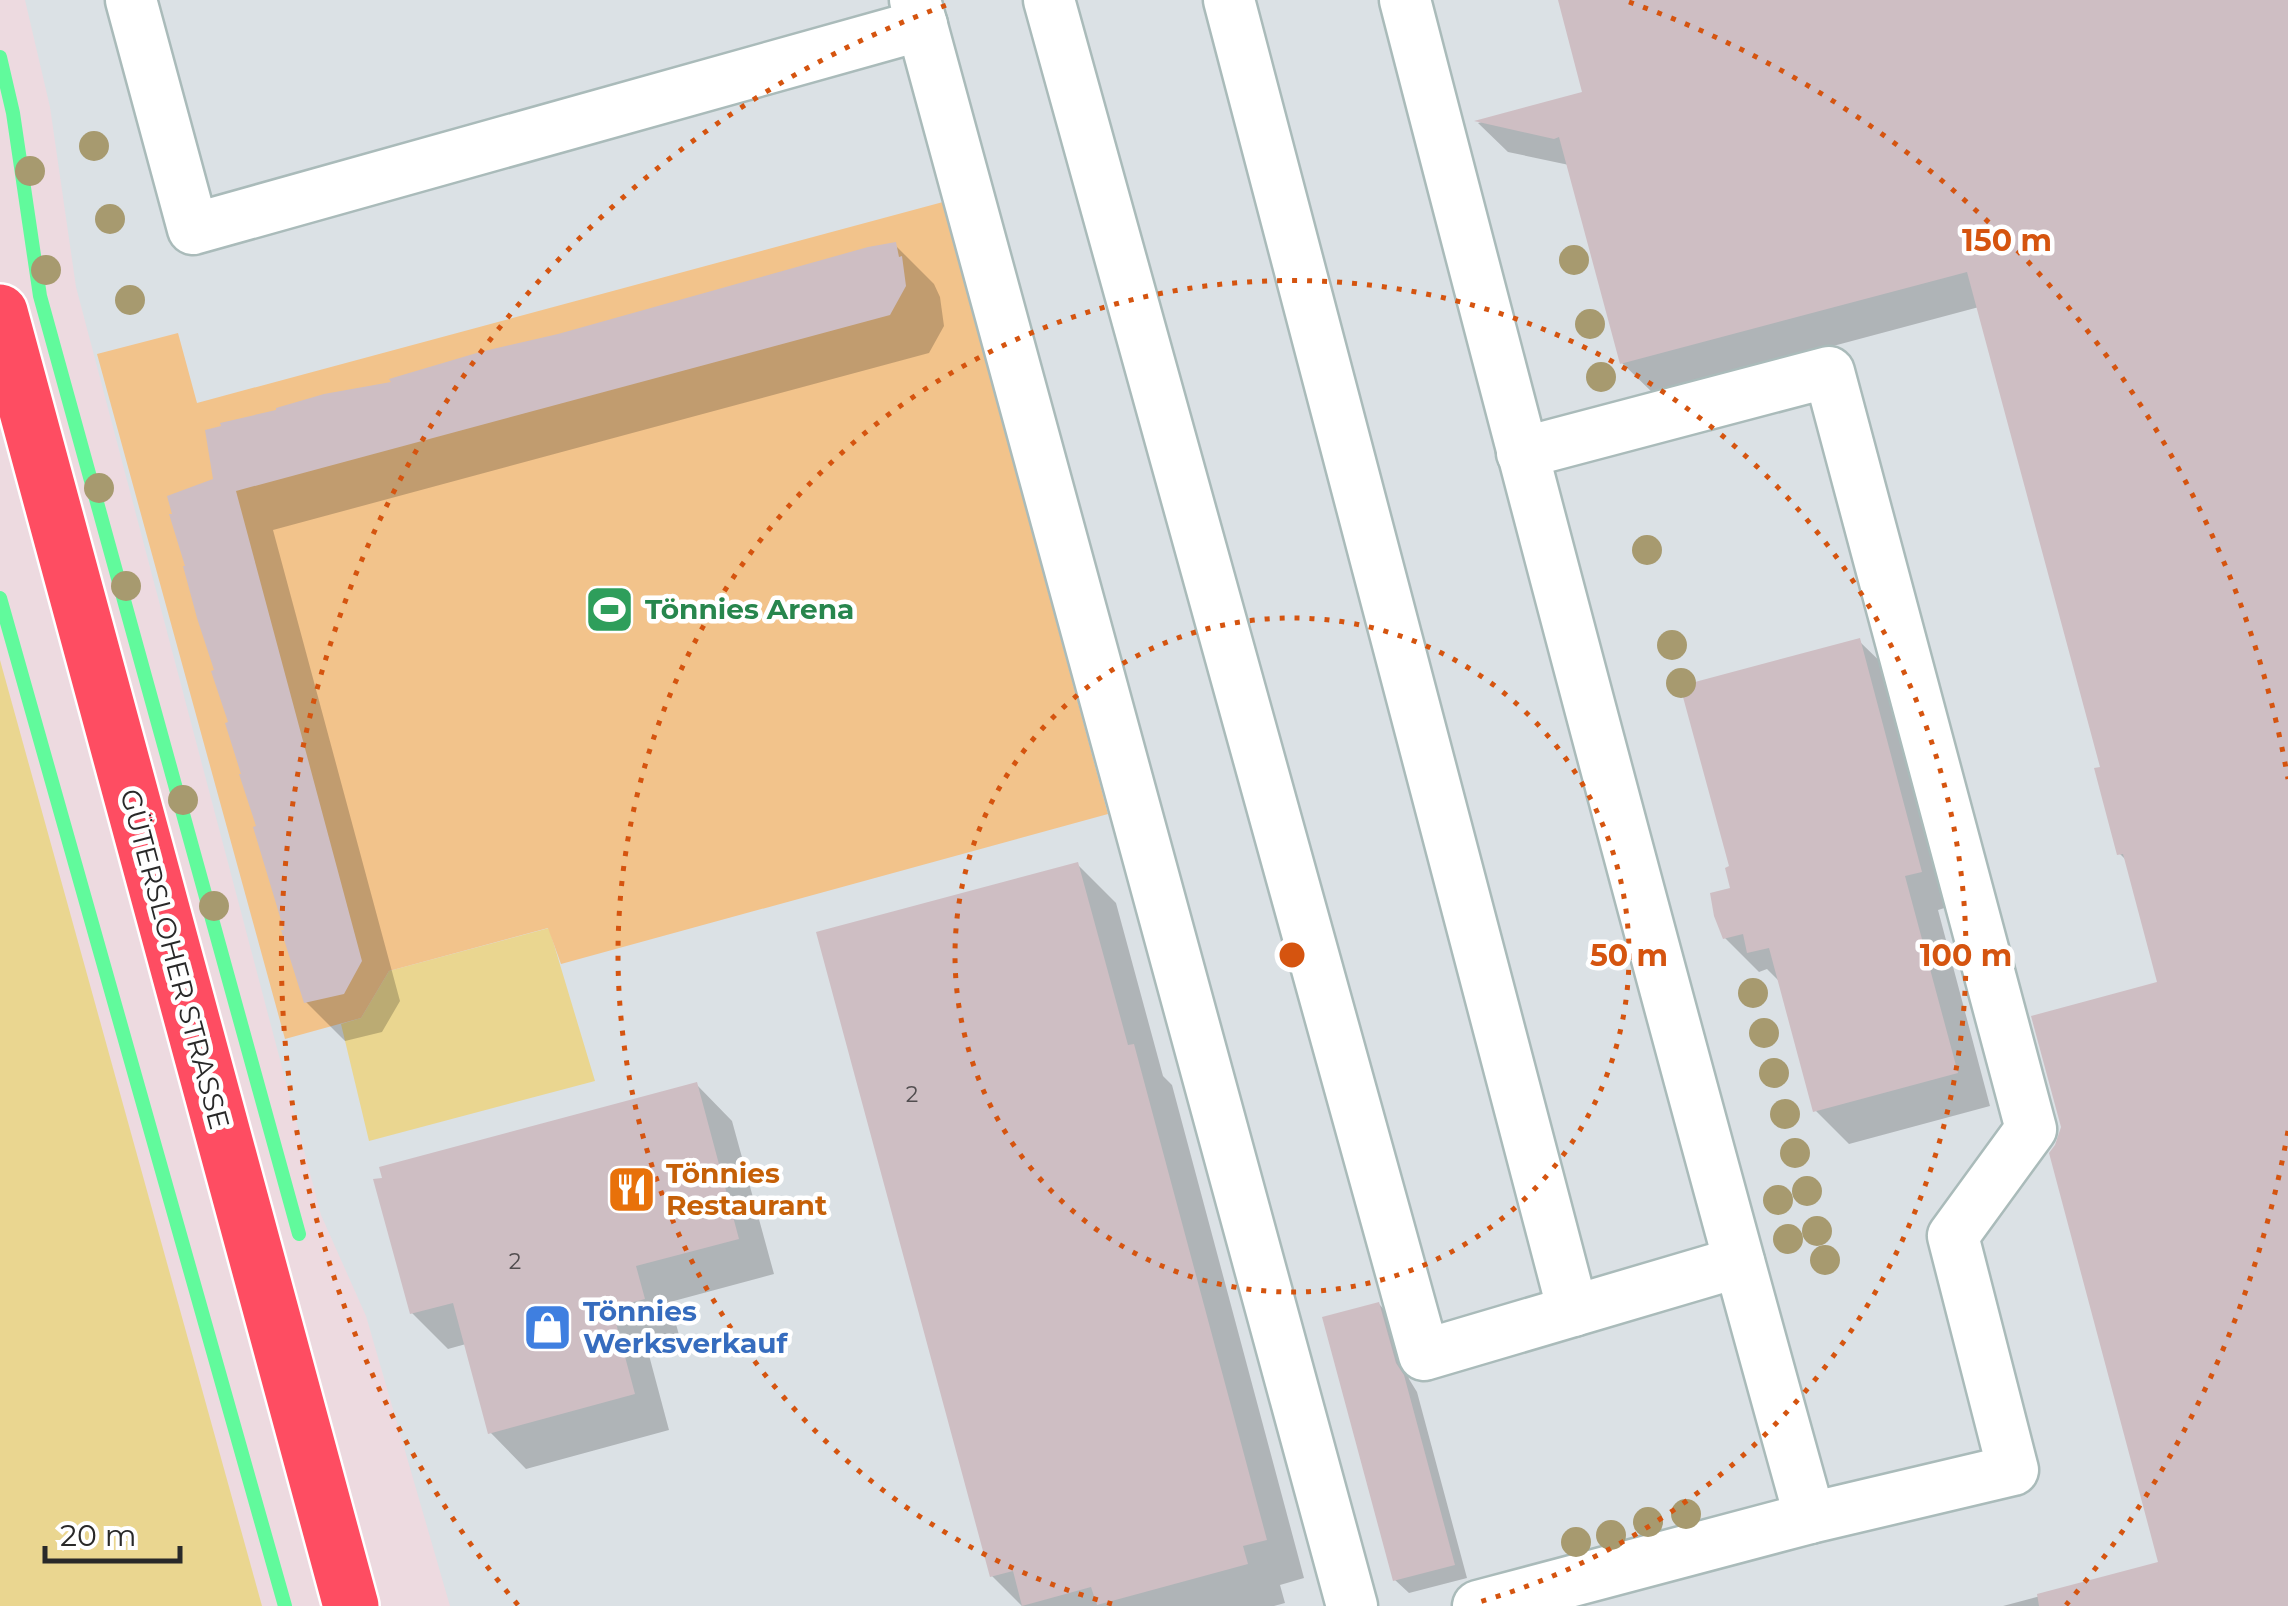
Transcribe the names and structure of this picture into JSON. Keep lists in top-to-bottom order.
{
  "streets": {
    "main road": ["GÜTERSLOHER STRASSE"]
  },
  "places": {
    "sports": ["Tönnies Arena"],
    "restaurant": ["Tönnies Restaurant"],
    "shop": ["Tönnies Werksverkauf"]
  },
  "house_numbers": ["2", "2"],
  "scale_bar": "20 m",
  "rings": ["150 m", "50 m", "100 m"]
}
